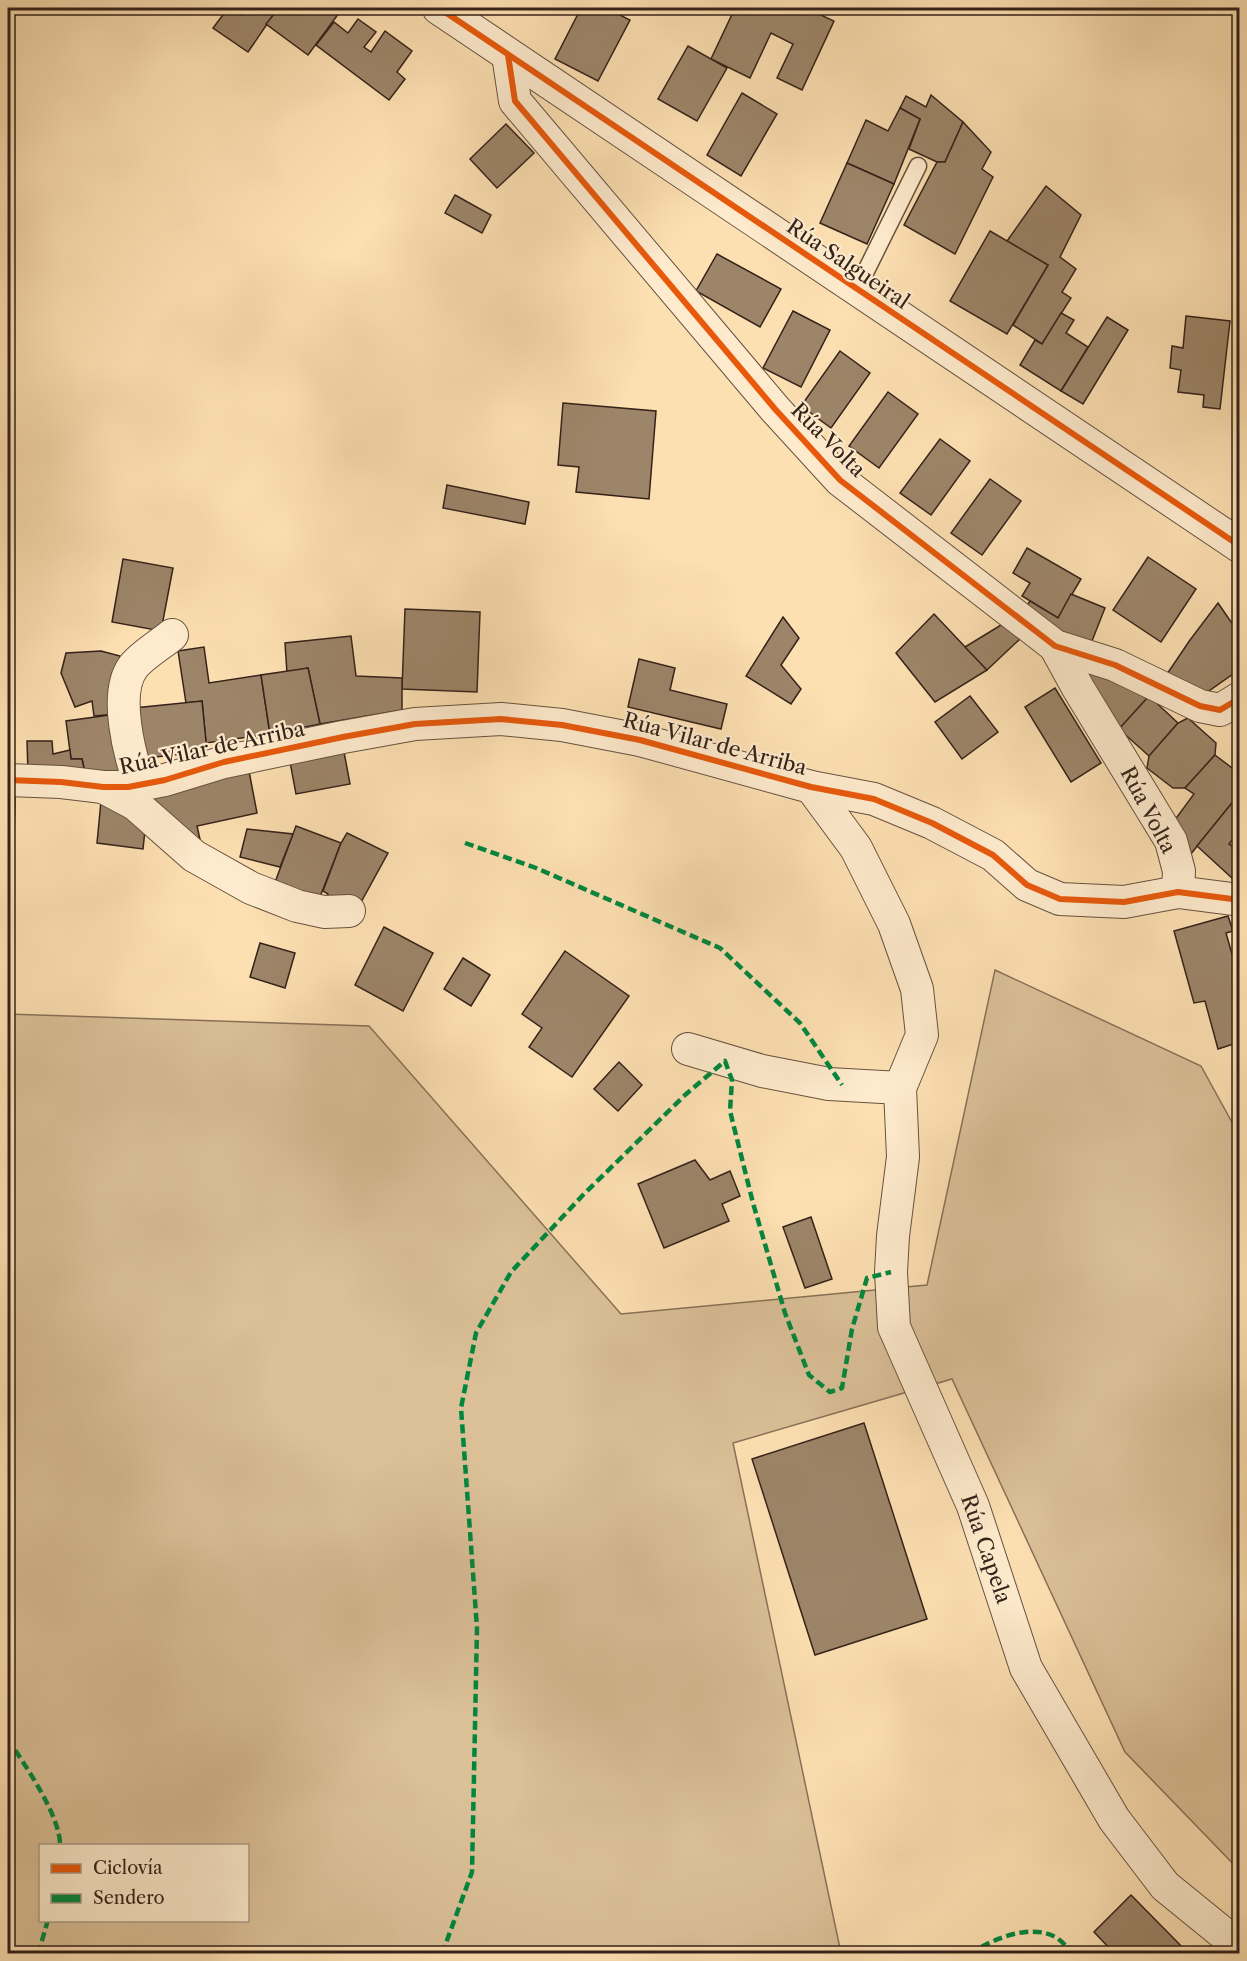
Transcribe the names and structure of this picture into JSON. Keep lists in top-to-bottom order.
{
  "streets": {
    "street": [
      "Rúa Salgueiral",
      "Rúa Volta",
      "Rúa Vilar de Arriba",
      "Rúa Capela"
    ]
  },
  "crossings": [
    ["Rúa Salgueiral", "Rúa Volta"],
    ["Rúa Volta", "Rúa Vilar de Arriba"],
    ["Rúa Vilar de Arriba", "Rúa Capela"]
  ],
  "legend": ["Ciclovía", "Sendero"]
}
